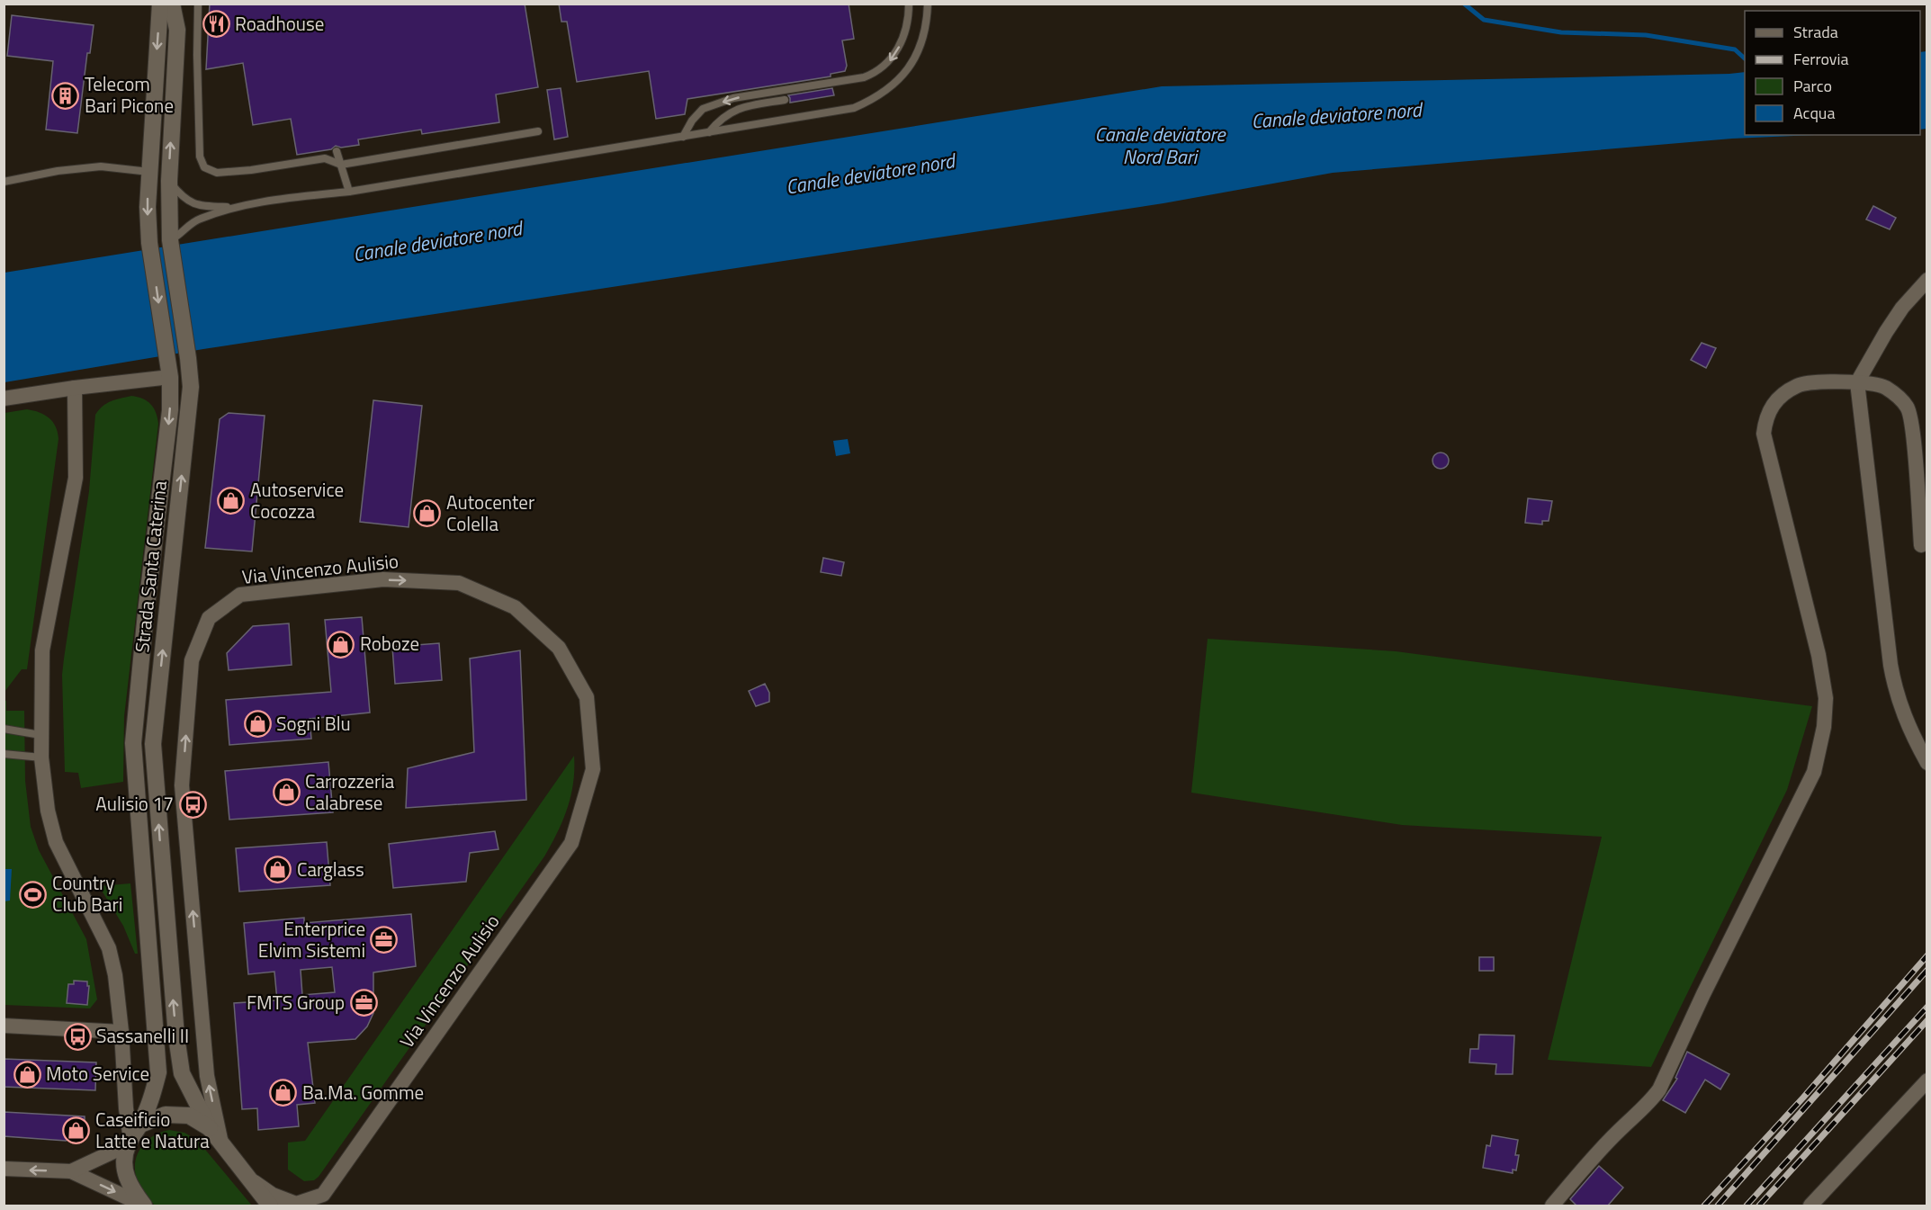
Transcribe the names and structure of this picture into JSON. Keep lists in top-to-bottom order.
{
  "streets": {
    "street": ["Strada Santa Caterina", "Via Vincenzo Aulisio"]
  },
  "crossings": [
    ["Strada Santa Caterina", "Via Vincenzo Aulisio"]
  ],
  "water": ["Canale deviatore nord", "Canale deviatore Nord Bari"],
  "places": {
    "restaurant": ["Roadhouse"],
    "building": ["Telecom Bari Picone"],
    "shop": [
      "Autoservice Cocozza",
      "Autocenter Colella",
      "Roboze",
      "Sogni Blu",
      "Carrozzeria Calabrese",
      "Carglass",
      "Moto Service",
      "Ba.Ma. Gomme",
      "Caseificio Latte e Natura"
    ],
    "bus stop": ["Aulisio 17", "Sassanelli II"],
    "sports": ["Country Club Bari"],
    "office": ["Enterprice Elvim Sistemi", "FMTS Group"]
  },
  "legend": [
    "Strada",
    "Ferrovia",
    "Parco",
    "Acqua"
  ]
}
